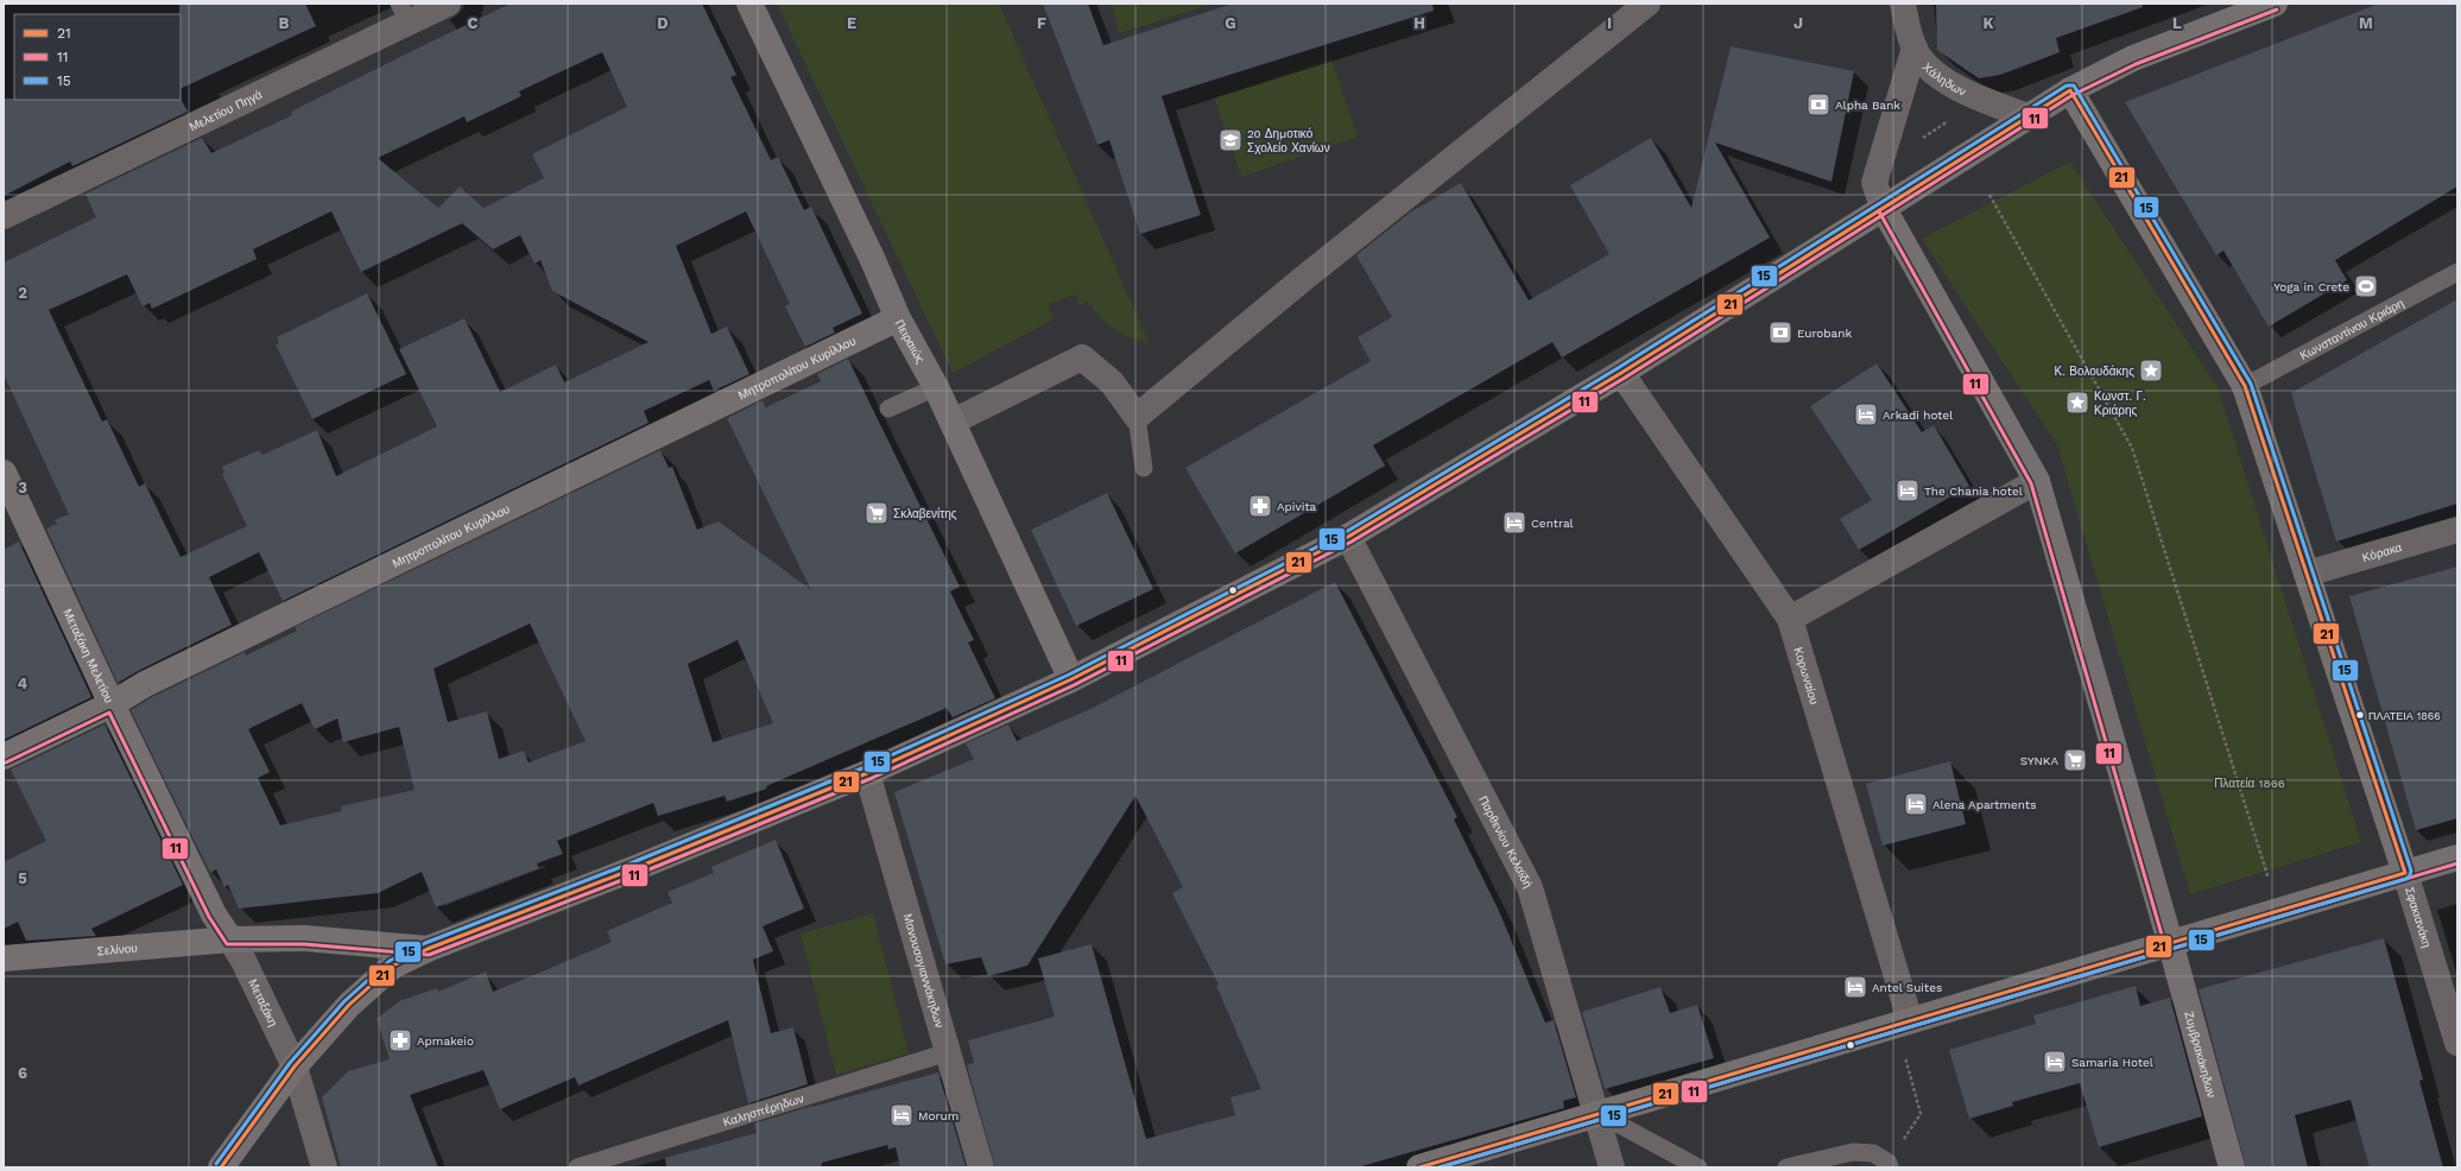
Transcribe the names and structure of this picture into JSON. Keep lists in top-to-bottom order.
{
  "streets": {
    "street": [
      "Χάληδων",
      "Μελετίου Πηγά",
      "Πειραιώς",
      "Μητροπολίτου Κυρίλλου",
      "Κόρακα",
      "Μεταξάκη Μελετίου",
      "Κορωναίου",
      "Παρθενίου Κελαϊδή",
      "Σφακιανάκη",
      "Σελίνου",
      "Μανουσογιαννάκηδων",
      "Μεταξάκη",
      "Ζυμβρακάκηδων"
    ],
    "lane": ["Κωνσταντίνου Κριάρη", "Καλησπέρηδων"]
  },
  "crossings": [
    ["Κωνσταντίνου Κριάρη", "Σφακιανάκη"],
    ["Πειραιώς", "Μητροπολίτου Κυρίλλου"],
    ["Μητροπολίτου Κυρίλλου", "Μεταξάκη Μελετίου"],
    ["Κόρακα", "Σφακιανάκη"],
    ["Μεταξάκη Μελετίου", "Σελίνου"],
    ["Μεταξάκη Μελετίου", "Μεταξάκη"],
    ["Σελίνου", "Μεταξάκη"],
    ["Μανουσογιαννάκηδων", "Καλησπέρηδων"]
  ],
  "parks": ["Πλατεία 1866"],
  "places": {
    "bank": ["Alpha Bank", "Eurobank"],
    "school or university": ["2ο Δημοτικό Σχολείο Χανίων"],
    "sports": ["Yoga in Crete"],
    "place": ["Κ. Βολουδάκης", "Κωνστ. Γ. Κριάρης"],
    "hotel": [
      "Arkadi hotel",
      "The Chania hotel",
      "Central",
      "Alena Apartments",
      "Antel Suites",
      "Samaria Hotel",
      "Morum"
    ],
    "pharmacy": ["Apivita", "Apmakeio"],
    "supermarket": ["Σκλαβενίτης", "SYNKA"],
    "other": ["ΠΛΑΤΕΙΑ 1866"]
  },
  "lines": ["transit line 11", "transit line 15", "transit line 21"],
  "legend": ["21", "11", "15"],
  "grid": {
    "columns": [
      "B",
      "C",
      "D",
      "E",
      "F",
      "G",
      "H",
      "I",
      "J",
      "K",
      "L",
      "M"
    ],
    "rows": [
      "2",
      "3",
      "4",
      "5",
      "6"
    ]
  }
}
